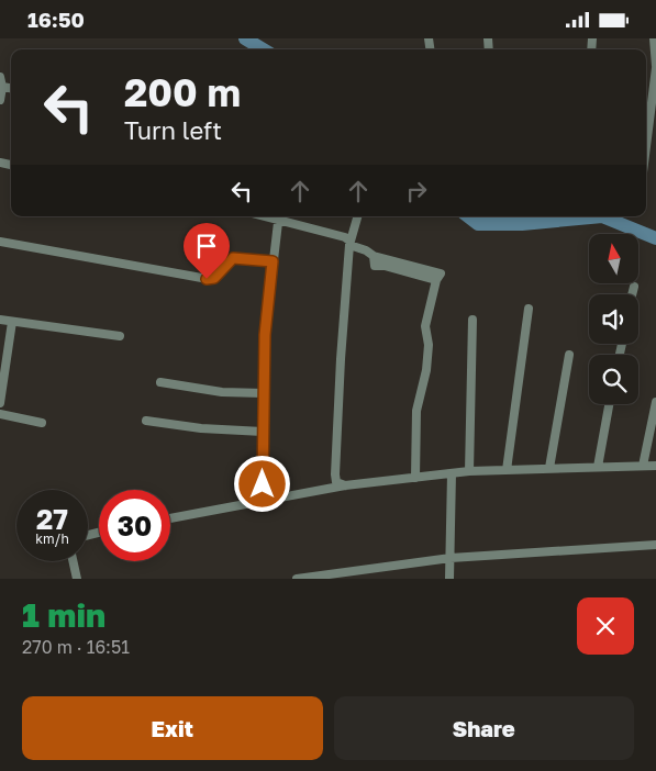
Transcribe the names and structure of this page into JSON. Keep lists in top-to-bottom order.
{
  "north": "top",
  "page": {
    "status": "16:50",
    "turn": ["200 m", "Turn left"],
    "speed": "27 km/h",
    "limit": "30",
    "heading": ["1 min", "270 m · 16:51"],
    "buttons": ["Exit", "Share"]
  }
}
